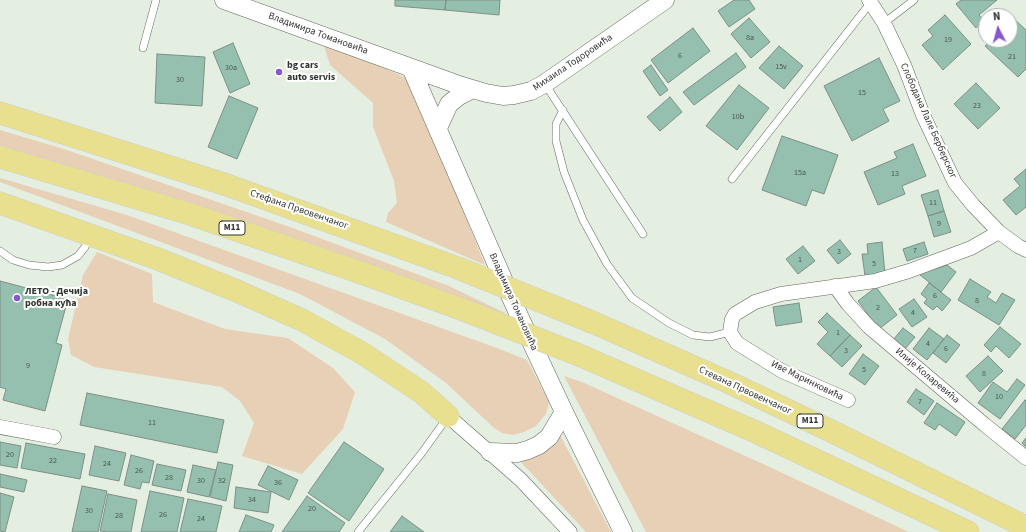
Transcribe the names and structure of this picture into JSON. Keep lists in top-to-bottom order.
{
  "streets": {
    "highway": ["Стефана Првовенчаног", "M11", "Стевана Првовенчаног"],
    "street": [
      "Владимира Томановића",
      "Михаила Тодоровића",
      "Слободана Лале Берберског",
      "Илије Коларевића",
      "Иве Маринковића"
    ]
  },
  "crossings": [
    ["Владимира Томановића", "Михаила Тодоровића"],
    ["Стефана Првовенчаног", "Стевана Првовенчаног"]
  ],
  "places": ["bg cars auto servis", "ЛЕТО - Дечија робна кућа"],
  "house_numbers": [
    "8a",
    "19",
    "6",
    "21",
    "15v",
    "30a",
    "30",
    "15",
    "23",
    "10b",
    "15a",
    "13",
    "11",
    "9",
    "7",
    "3",
    "1",
    "5",
    "6",
    "8",
    "2",
    "4",
    "1",
    "4",
    "6",
    "3",
    "9",
    "5",
    "8",
    "10",
    "7",
    "11",
    "20",
    "22",
    "24",
    "26",
    "28",
    "30",
    "32",
    "36",
    "34",
    "20",
    "30",
    "26",
    "28",
    "24"
  ],
  "north": "top"
}
